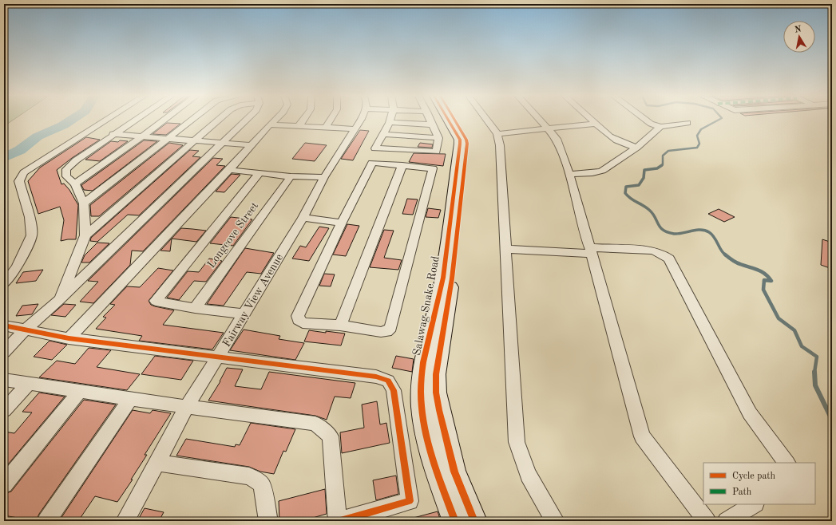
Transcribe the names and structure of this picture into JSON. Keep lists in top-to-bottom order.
{
  "streets": {
    "main road": ["Salawag Snake Road"],
    "street": ["Longcove Street", "Fairway View Avenue"]
  },
  "legend": ["Cycle path", "Path"],
  "north": "top"
}
